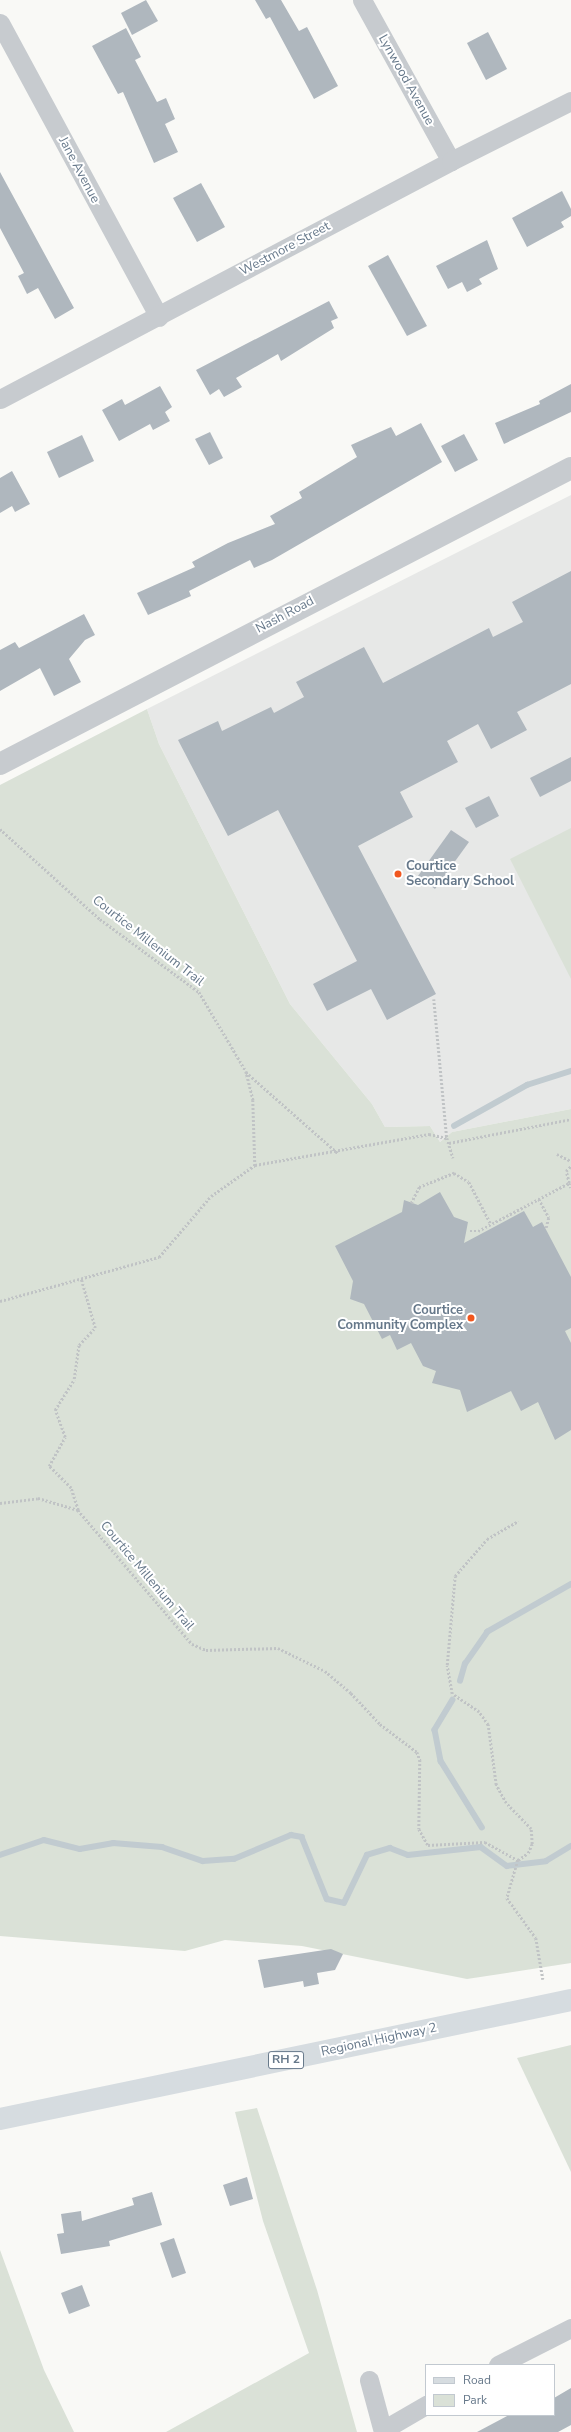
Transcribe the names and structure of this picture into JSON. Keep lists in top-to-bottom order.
{
  "streets": {
    "main road": ["Regional Highway 2", "RH 2"],
    "street": [
      "Lynwood Avenue",
      "Jane Avenue",
      "Westmore Street",
      "Nash Road"
    ],
    "path": ["Courtice Millenium Trail"]
  },
  "crossings": [
    ["Lynwood Avenue", "Westmore Street"],
    ["Jane Avenue", "Westmore Street"]
  ],
  "places": ["Courtice Secondary School", "Courtice Community Complex"],
  "legend": ["Road", "Park"]
}
